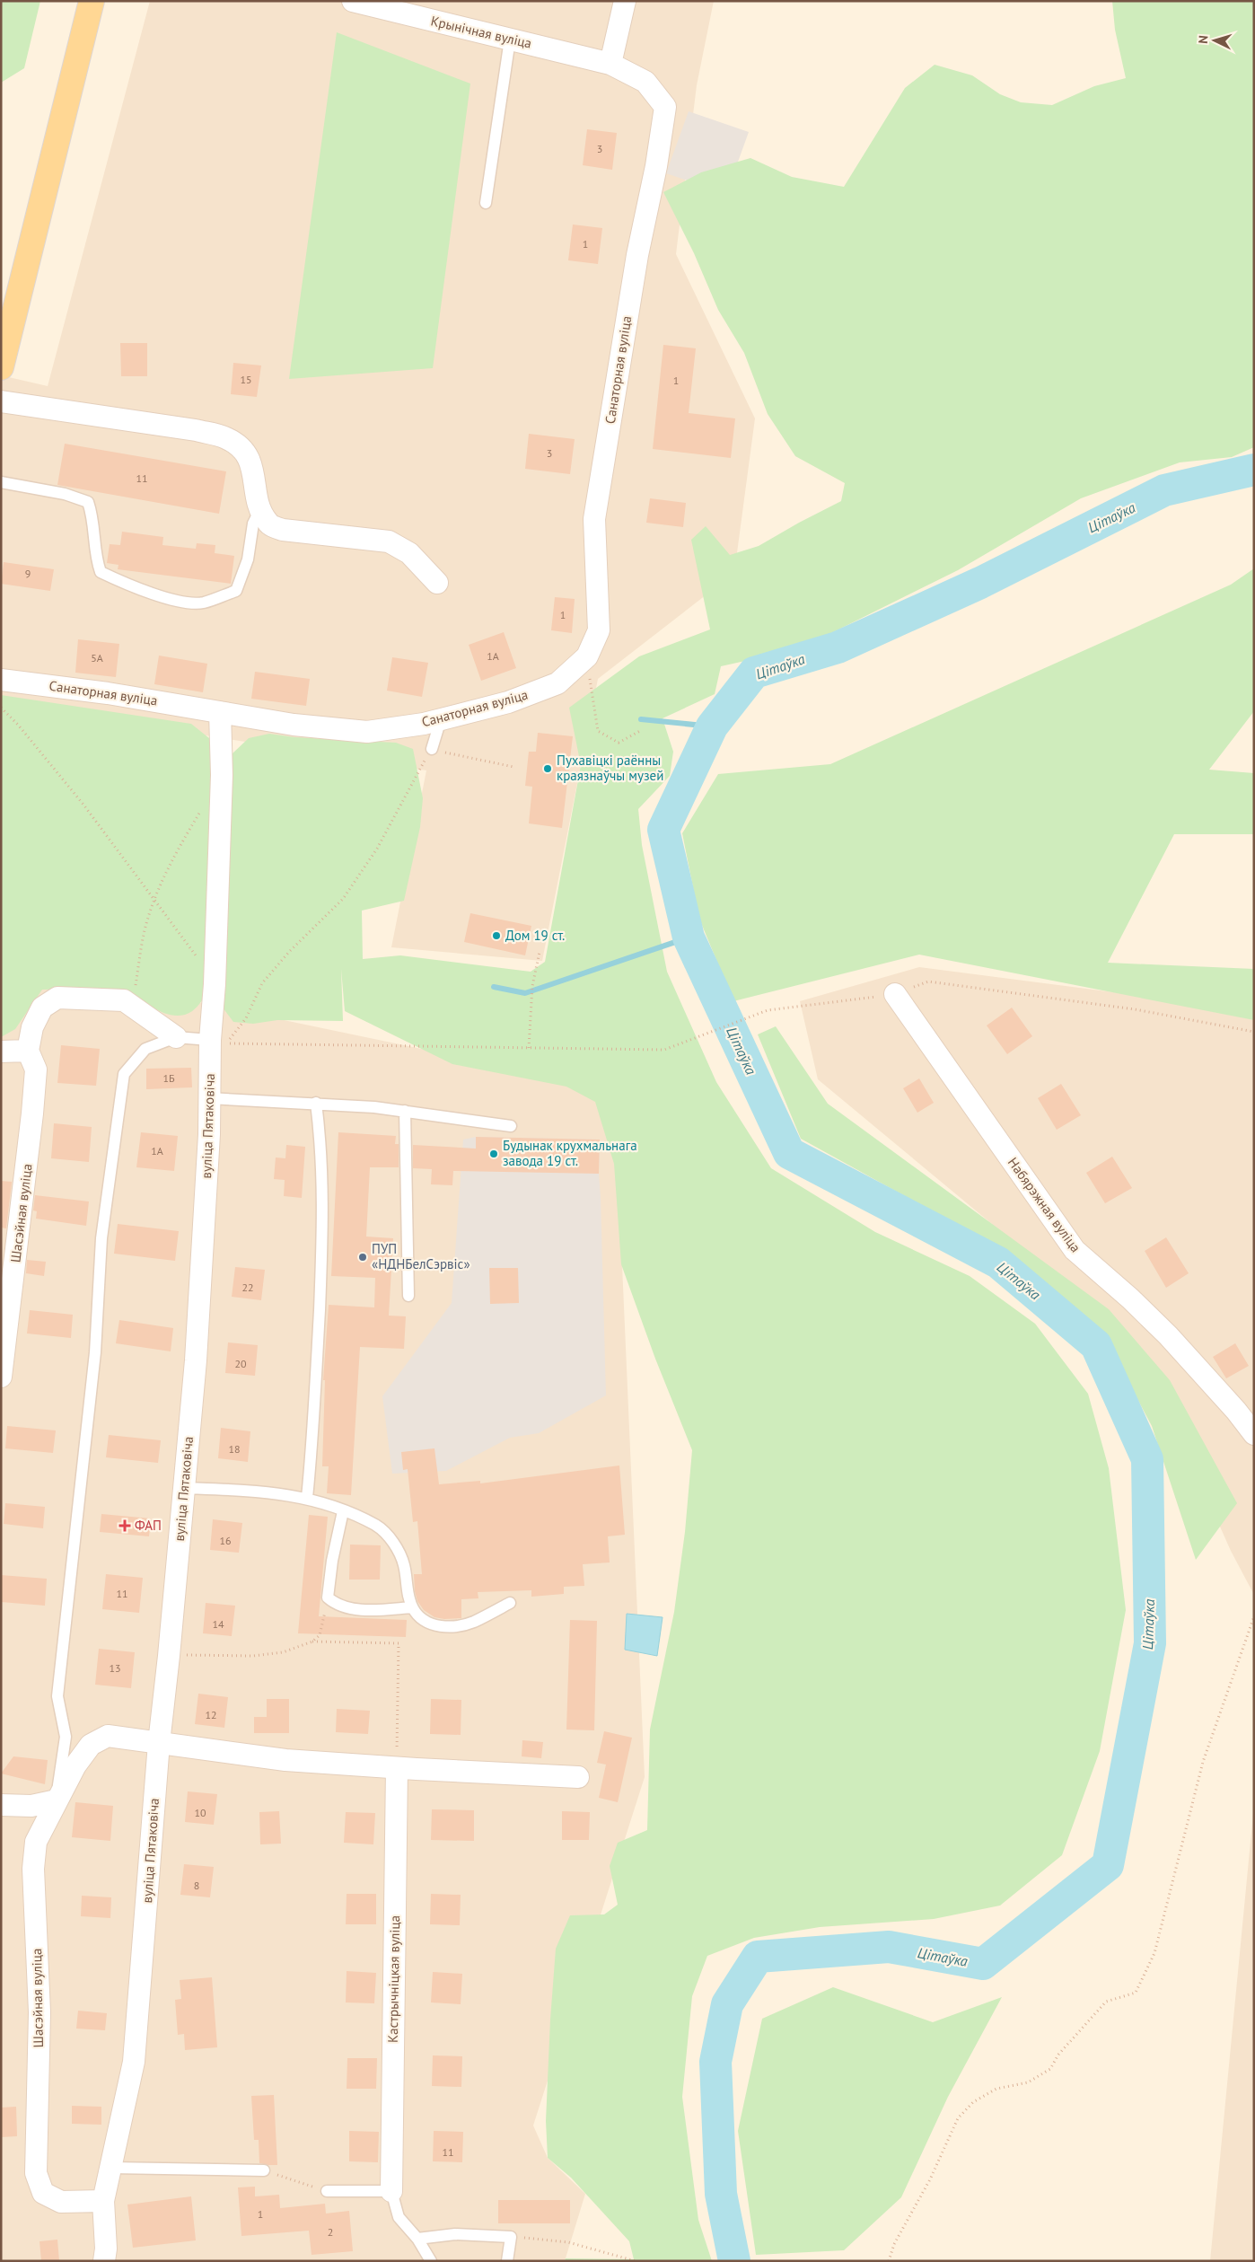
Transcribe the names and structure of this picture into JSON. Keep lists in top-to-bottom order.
{
  "streets": {
    "street": [
      "Крынічная вуліца",
      "Санаторная вуліца",
      "вуліца Пятаковіча",
      "Набярэжная вуліца",
      "Шасэйная вуліца",
      "Кастрычніцкая вуліца"
    ]
  },
  "crossings": [
    ["Крынічная вуліца", "Санаторная вуліца"],
    ["Санаторная вуліца", "вуліца Пятаковіча"],
    ["вуліца Пятаковіча", "Шасэйная вуліца"],
    ["Шасэйная вуліца", "Кастрычніцкая вуліца"]
  ],
  "water": ["Цітаўка"],
  "places": {
    "other": [
      "Пухавіцкі раённы краязнаўчы музей",
      "Дом 19 ст.",
      "Будынак крухмальнага завода 19 ст.",
      "ПУП «НДНБелСэрвіс»"
    ],
    "health": ["ФАП"]
  },
  "house_numbers": [
    "3",
    "1",
    "15",
    "1",
    "3",
    "11",
    "9",
    "1",
    "1А",
    "5А",
    "1Б",
    "1А",
    "22",
    "20",
    "18",
    "16",
    "11",
    "14",
    "13",
    "12",
    "10",
    "8",
    "11",
    "1",
    "2"
  ],
  "north": "left"
}
